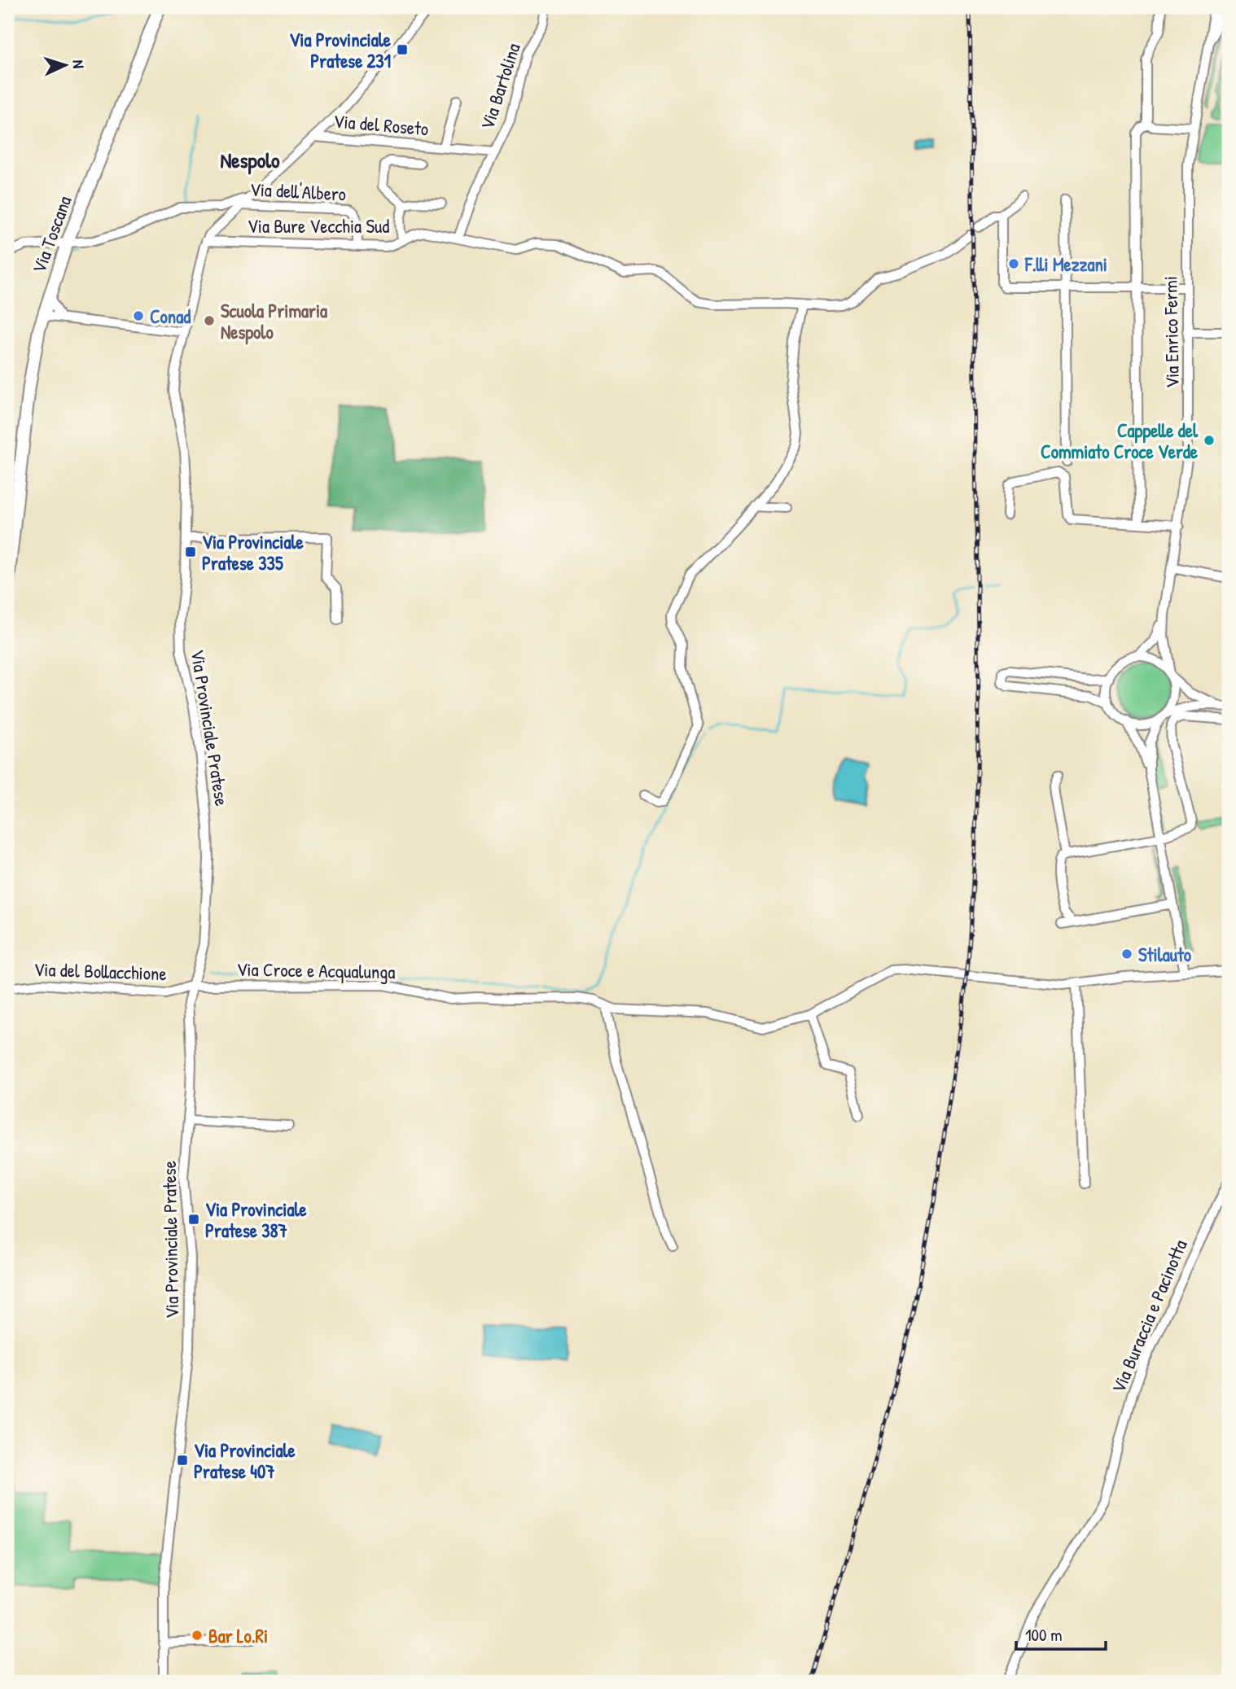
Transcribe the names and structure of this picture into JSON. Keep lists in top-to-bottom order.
{
  "streets": {
    "main road": ["Via Toscana"],
    "street": [
      "Via Bartolina",
      "Via del Roseto",
      "Via dell'Albero",
      "Via Bure Vecchia Sud",
      "Via Enrico Fermi",
      "Via Provinciale Pratese",
      "Via Croce e Acqualunga",
      "Via del Bollacchione",
      "Via Buraccia e Pacinotta"
    ]
  },
  "crossings": [
    ["Via Bartolina", "Via del Roseto"],
    ["Via Bartolina", "Via Bure Vecchia Sud"],
    ["Via del Roseto", "Via Provinciale Pratese"],
    ["Via dell'Albero", "Via Bure Vecchia Sud"],
    ["Via dell'Albero", "Via Provinciale Pratese"],
    ["Via Bure Vecchia Sud", "Via Provinciale Pratese"],
    ["Via Provinciale Pratese", "Via Croce e Acqualunga"],
    ["Via Provinciale Pratese", "Via del Bollacchione"],
    ["Via Croce e Acqualunga", "Via del Bollacchione"]
  ],
  "districts": ["Nespolo"],
  "places": {
    "transit": [
      "Via Provinciale Pratese 231",
      "Via Provinciale Pratese 335",
      "Via Provinciale Pratese 387",
      "Via Provinciale Pratese 407"
    ],
    "other": [
      "F.lli Mezzani",
      "Conad",
      "Scuola Primaria Nespolo",
      "Cappelle del Commiato Croce Verde",
      "Stilauto",
      "Bar Lo.Ri"
    ]
  },
  "scale_bar": "100 m",
  "north": "right"
}
